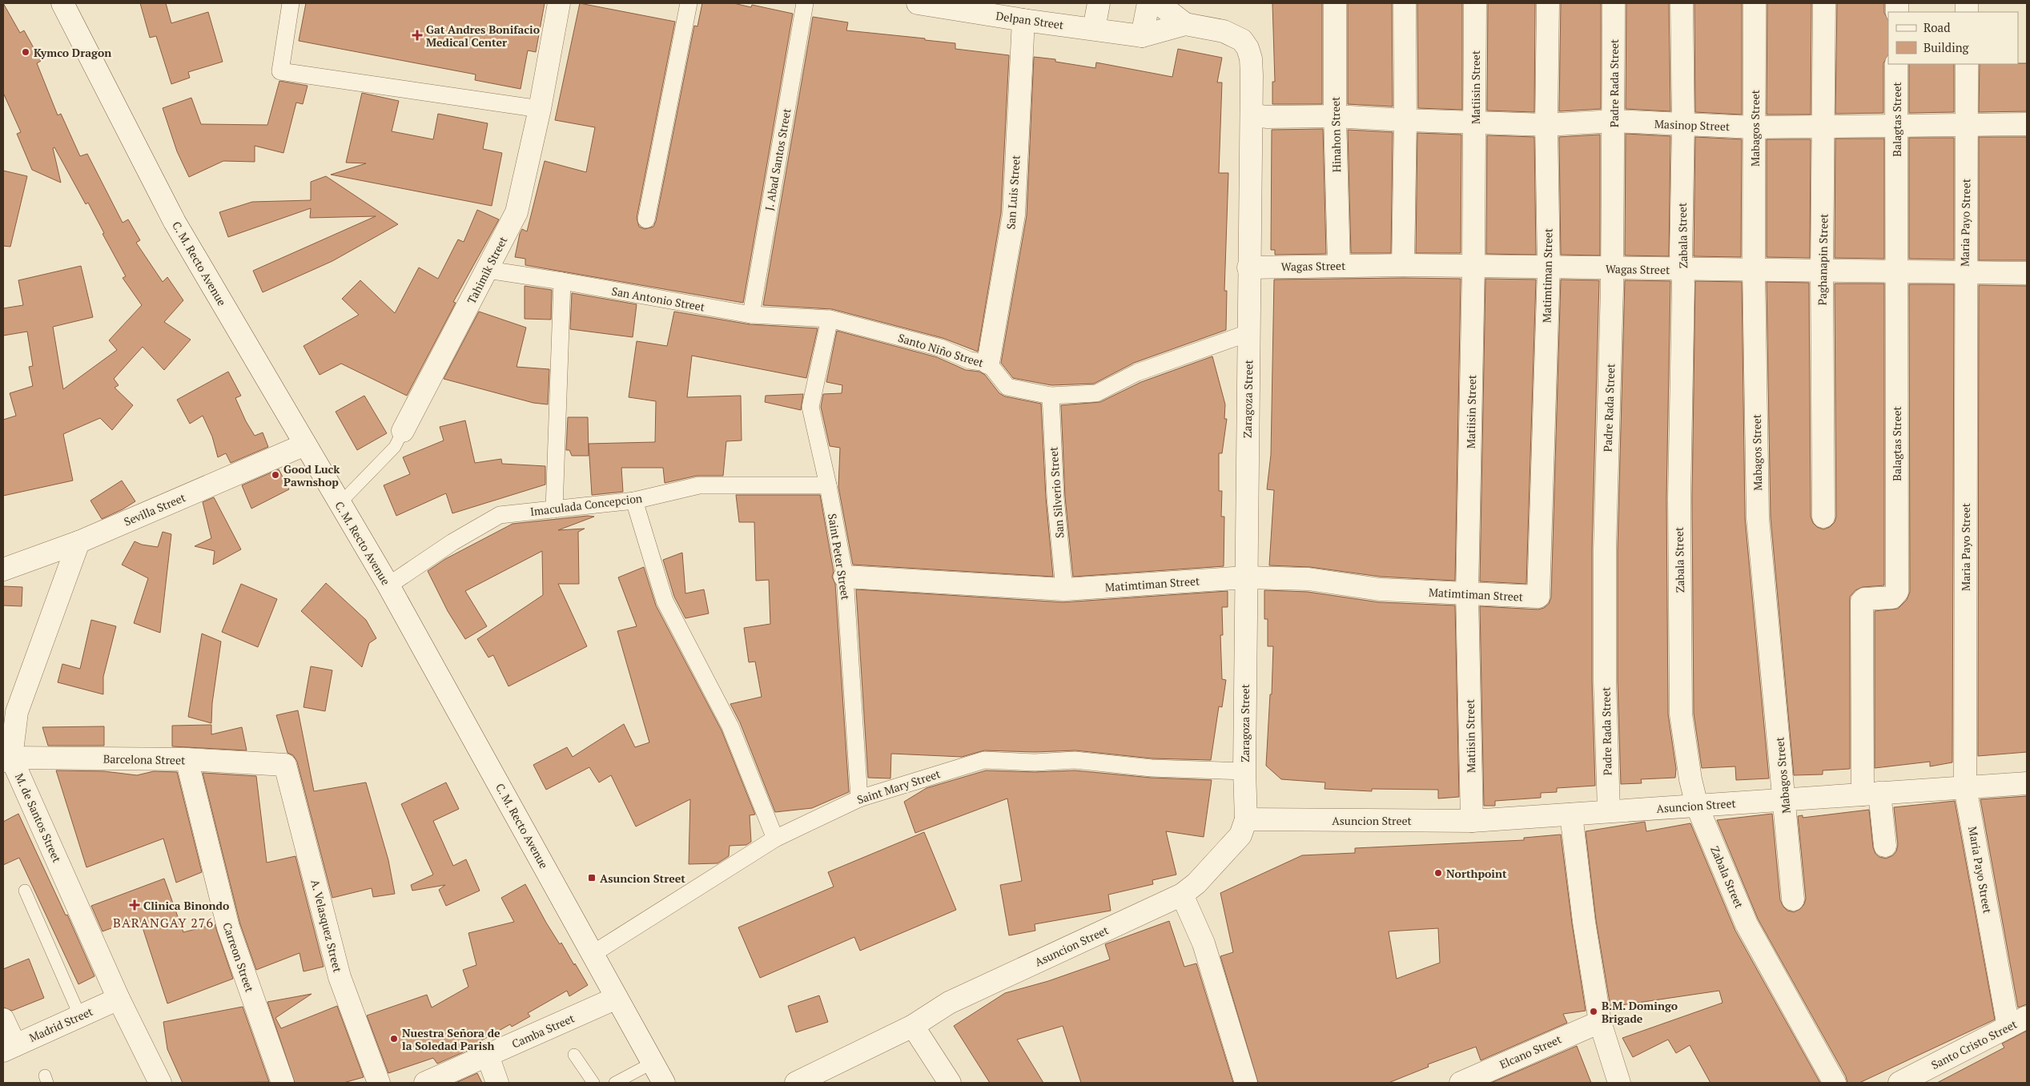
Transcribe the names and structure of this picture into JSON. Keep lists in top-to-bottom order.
{
  "streets": {
    "street": [
      "Delpan Street",
      "Padre Rada Street",
      "Matiisin Street",
      "Balagtas Street",
      "Masinop Street",
      "Mabagos Street",
      "Hinahon Street",
      "J. Abad Santos Street",
      "San Luis Street",
      "Maria Payo Street",
      "Zabala Street",
      "Paghanapin Street",
      "C. M. Recto Avenue",
      "Wagas Street",
      "Tahimik Street",
      "Matimtiman Street",
      "San Antonio Street",
      "Santo Niño Street",
      "Zaragoza Street",
      "San Silverio Street",
      "Imaculada Concepcion",
      "Sevilla Street",
      "Saint Peter Street",
      "Barcelona Street",
      "Saint Mary Street",
      "Asuncion Street",
      "M. de Santos Street",
      "A. Velasquez Street",
      "Carreon Street",
      "Madrid Street",
      "Camba Street",
      "Santo Cristo Street",
      "Elcano Street"
    ]
  },
  "crossings": [
    ["Delpan Street", "San Luis Street"],
    ["Delpan Street", "Zaragoza Street"],
    ["Padre Rada Street", "Masinop Street"],
    ["Padre Rada Street", "Wagas Street"],
    ["Padre Rada Street", "Asuncion Street"],
    ["Matiisin Street", "Masinop Street"],
    ["Matiisin Street", "Wagas Street"],
    ["Matiisin Street", "Matimtiman Street"],
    ["Matiisin Street", "Asuncion Street"],
    ["Balagtas Street", "Masinop Street"],
    ["Balagtas Street", "Wagas Street"],
    ["Balagtas Street", "Asuncion Street"],
    ["Masinop Street", "Mabagos Street"],
    ["Masinop Street", "Hinahon Street"],
    ["Masinop Street", "Maria Payo Street"],
    ["Masinop Street", "Zabala Street"],
    ["Masinop Street", "Paghanapin Street"],
    ["Masinop Street", "Matimtiman Street"],
    ["Masinop Street", "Zaragoza Street"],
    ["Mabagos Street", "Wagas Street"],
    ["Mabagos Street", "Asuncion Street"],
    ["Hinahon Street", "Wagas Street"],
    ["J. Abad Santos Street", "San Antonio Street"],
    ["San Luis Street", "Santo Niño Street"],
    ["Maria Payo Street", "Wagas Street"],
    ["Maria Payo Street", "Asuncion Street"],
    ["Maria Payo Street", "Santo Cristo Street"],
    ["Zabala Street", "Wagas Street"],
    ["Zabala Street", "Asuncion Street"],
    ["Paghanapin Street", "Wagas Street"],
    ["C. M. Recto Avenue", "Tahimik Street"],
    ["C. M. Recto Avenue", "Imaculada Concepcion"],
    ["C. M. Recto Avenue", "Sevilla Street"],
    ["C. M. Recto Avenue", "Saint Mary Street"],
    ["C. M. Recto Avenue", "Camba Street"],
    ["Wagas Street", "Matimtiman Street"],
    ["Wagas Street", "Zaragoza Street"],
    ["Tahimik Street", "San Antonio Street"],
    ["Matimtiman Street", "Zaragoza Street"],
    ["Matimtiman Street", "San Silverio Street"],
    ["Matimtiman Street", "Saint Peter Street"],
    ["San Antonio Street", "Santo Niño Street"],
    ["San Antonio Street", "Saint Peter Street"],
    ["Santo Niño Street", "Zaragoza Street"],
    ["Santo Niño Street", "San Silverio Street"],
    ["Santo Niño Street", "Saint Peter Street"],
    ["Zaragoza Street", "Saint Mary Street"],
    ["Zaragoza Street", "Asuncion Street"],
    ["Imaculada Concepcion", "Saint Peter Street"],
    ["Saint Peter Street", "Saint Mary Street"],
    ["Barcelona Street", "M. de Santos Street"],
    ["Barcelona Street", "A. Velasquez Street"],
    ["Barcelona Street", "Carreon Street"],
    ["M. de Santos Street", "Madrid Street"]
  ],
  "districts": ["BARANGAY 276"],
  "places": {
    "health": ["Gat Andres Bonifacio Medical Center", "Clinica Binondo"],
    "other": [
      "Kymco Dragon",
      "Good Luck Pawnshop",
      "Northpoint",
      "B.M. Domingo Brigade",
      "Nuestra Señora de la Soledad Parish"
    ],
    "transit": ["Asuncion Street"]
  },
  "legend": ["Road", "Building"]
}
